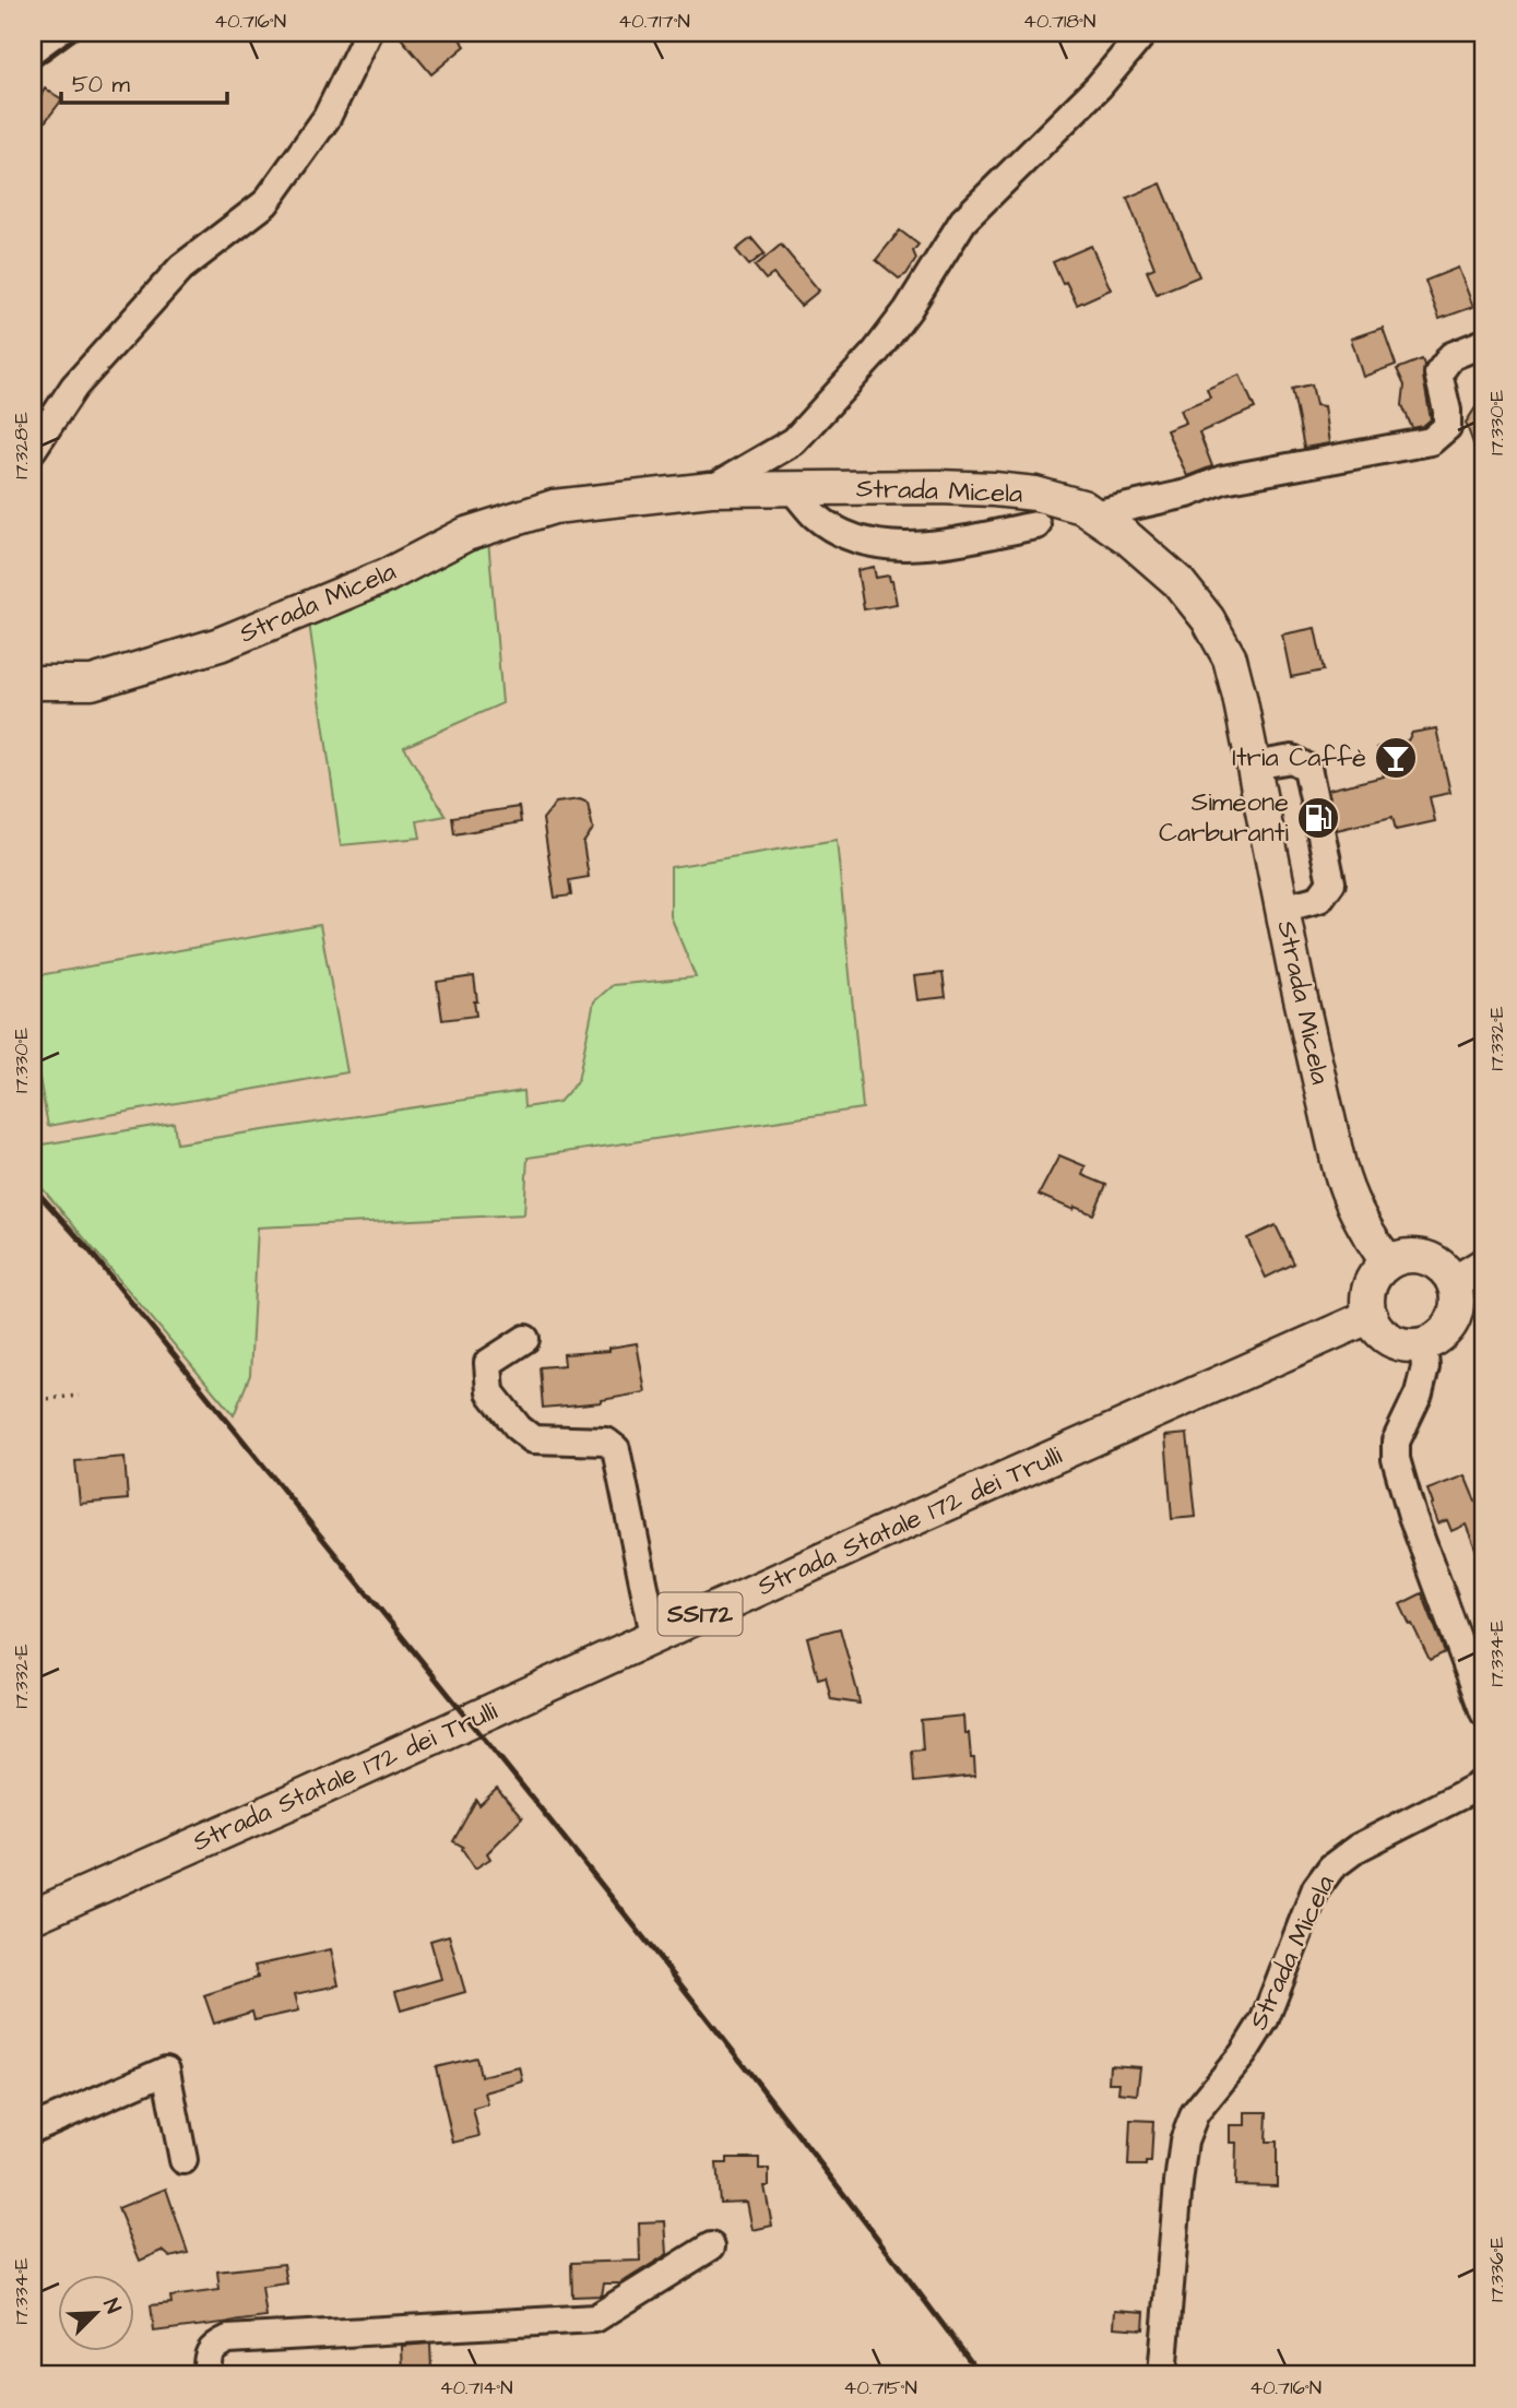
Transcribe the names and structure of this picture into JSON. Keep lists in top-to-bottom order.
{
  "streets": {
    "main road": ["Strada Micela", "Strada Statale 172 dei Trulli", "SS172"]
  },
  "crossings": [
    ["Strada Micela", "Strada Statale 172 dei Trulli"]
  ],
  "places": {
    "bar": ["Itria Caffè"],
    "fuel station": ["Simeone Carburanti"]
  },
  "scale_bar": "50 m",
  "north": "top right",
  "coordinates": [
    "40.716°N",
    "40.717°N",
    "40.718°N",
    "17.330°E",
    "17.328°E",
    "17.332°E",
    "17.334°E",
    "17.336°E",
    "40.714°N",
    "40.715°N"
  ]
}
